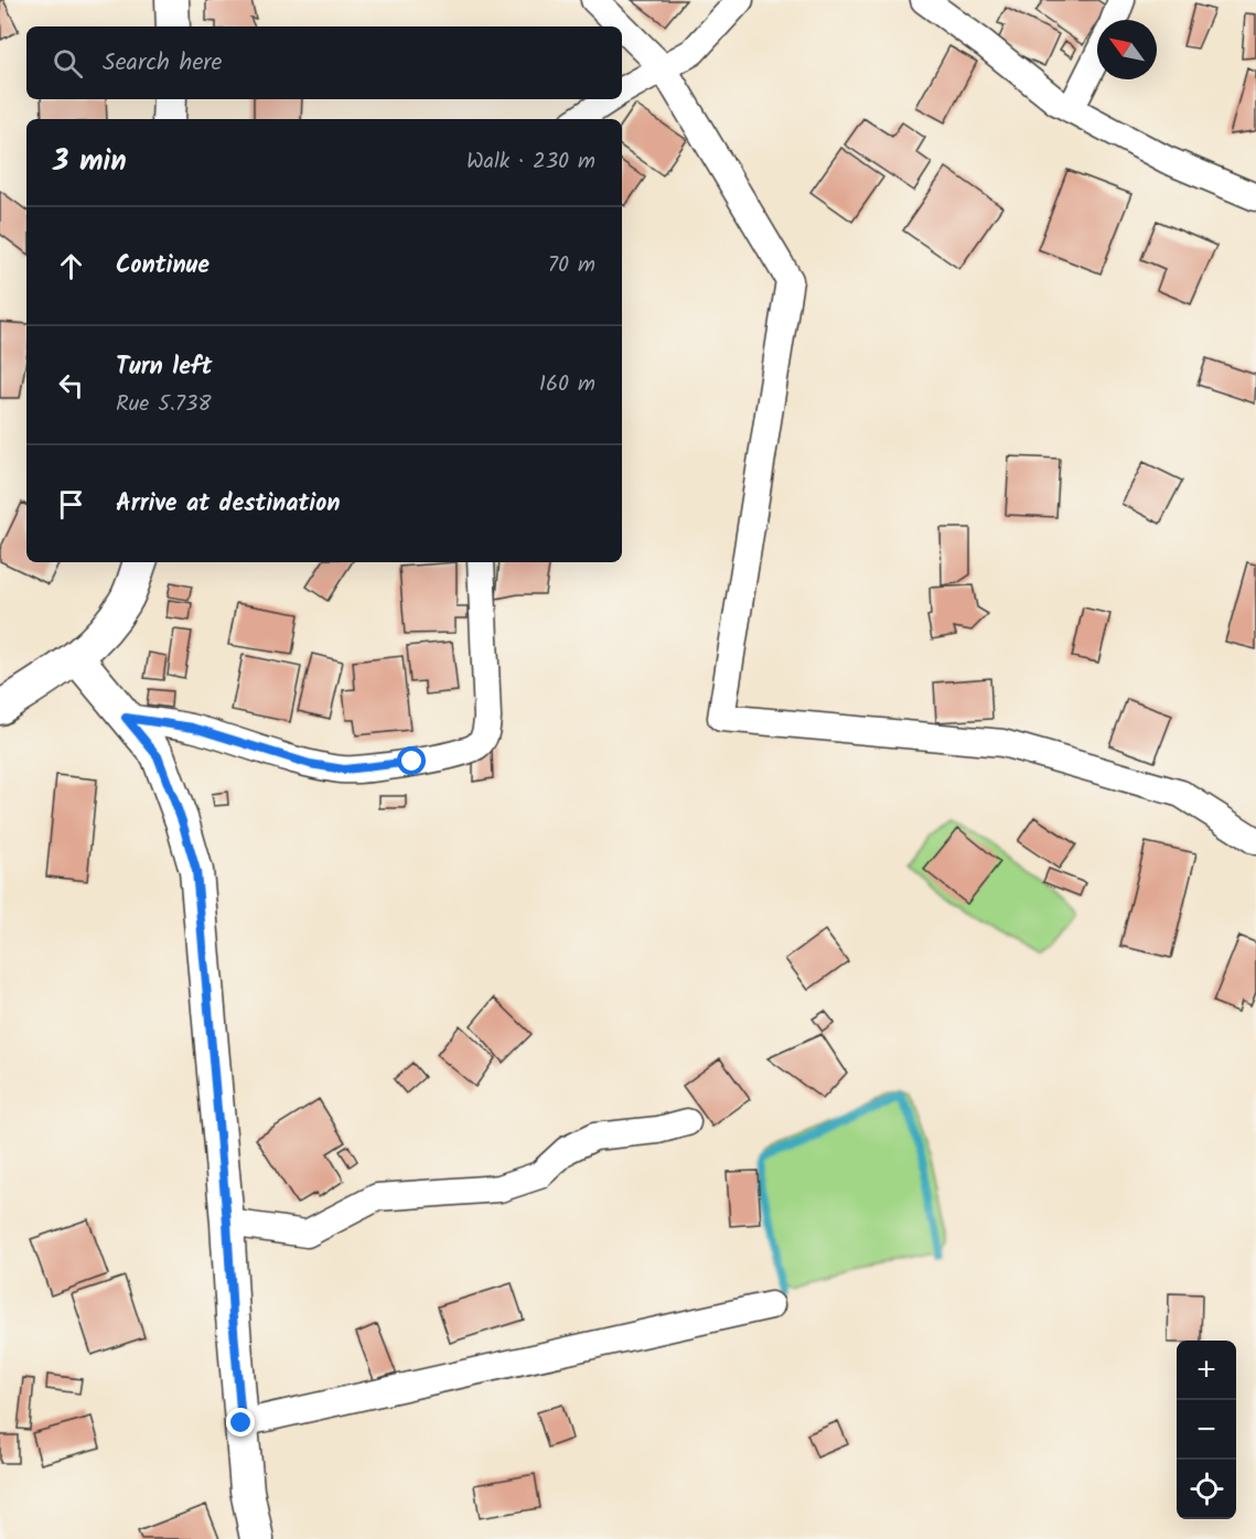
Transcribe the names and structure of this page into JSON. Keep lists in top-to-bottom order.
{
  "north": "top left",
  "page": {
    "search": "Search here",
    "heading": ["3 min", "Walk · 230 m"],
    "list": [
      ["Continue", "70 m"],
      ["Turn left", "Rue 5.738", "160 m"],
      "Arrive at destination"
    ],
    "map_buttons": ["+", "−"]
  }
}
